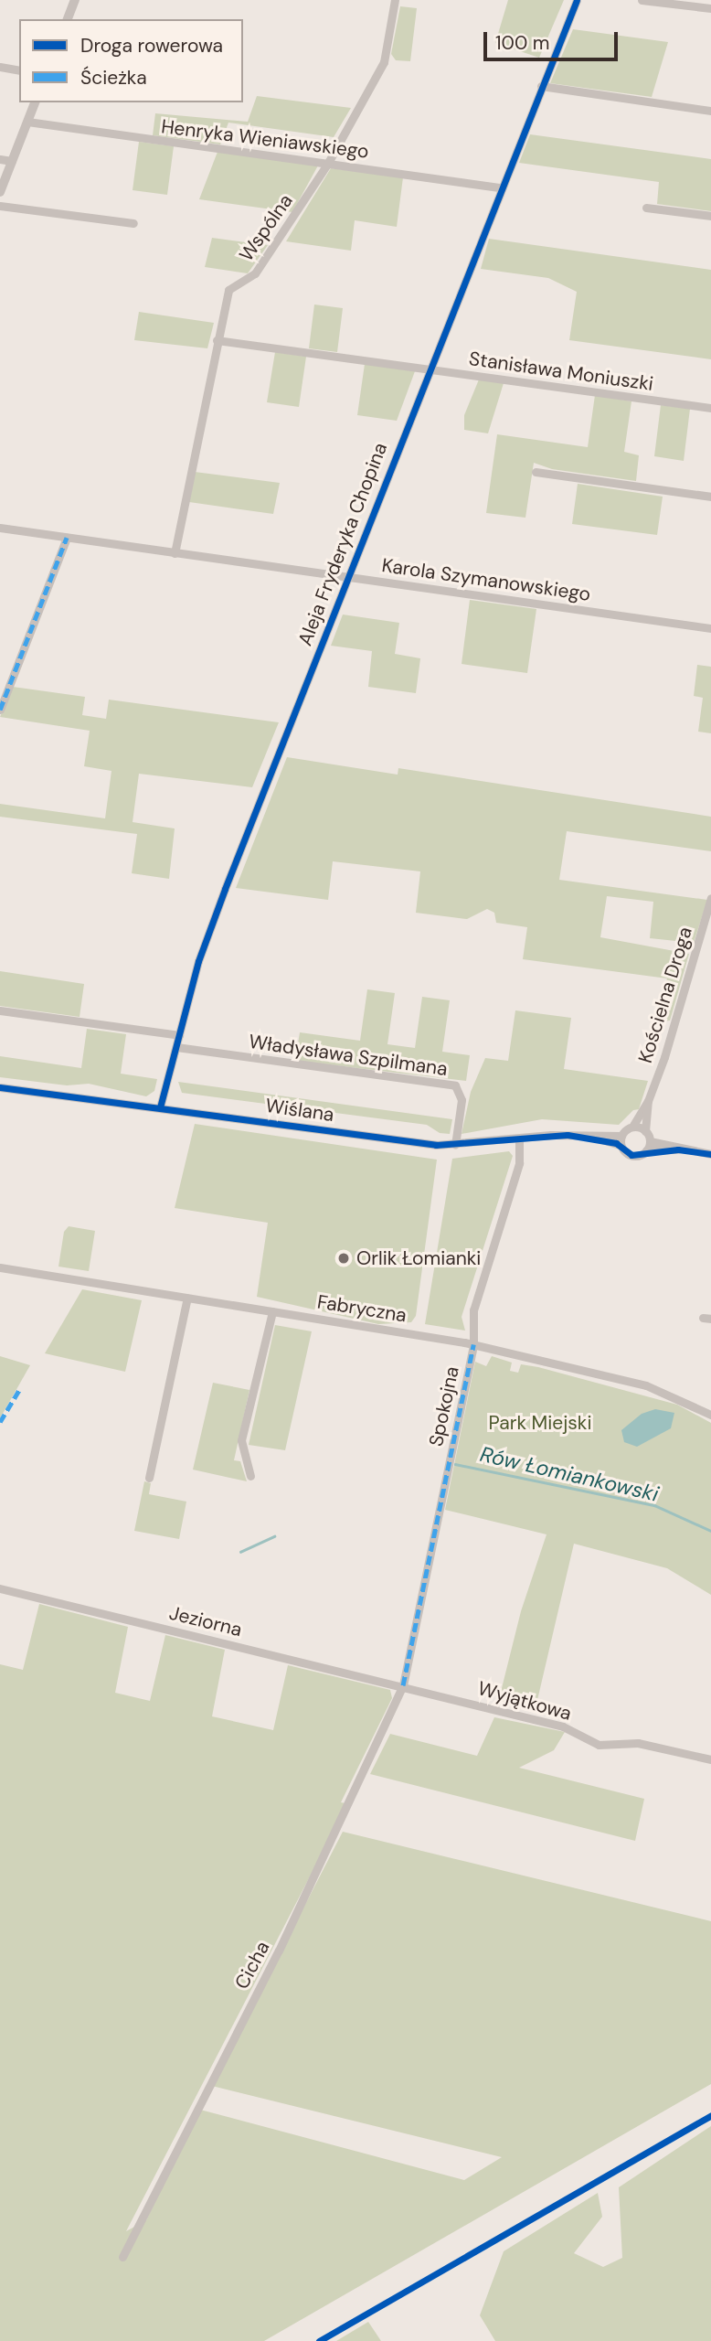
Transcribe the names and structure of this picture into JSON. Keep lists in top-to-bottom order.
{
  "streets": {
    "street": [
      "Henryka Wieniawskiego",
      "Wspólna",
      "Stanisława Moniuszki",
      "Aleja Fryderyka Chopina",
      "Karola Szymanowskiego",
      "Kościelna Droga",
      "Władysława Szpilmana",
      "Wiślana",
      "Fabryczna",
      "Spokojna",
      "Jeziorna",
      "Wyjątkowa",
      "Cicha"
    ]
  },
  "crossings": [
    ["Henryka Wieniawskiego", "Wspólna"],
    ["Henryka Wieniawskiego", "Aleja Fryderyka Chopina"],
    ["Wspólna", "Stanisława Moniuszki"],
    ["Wspólna", "Karola Szymanowskiego"],
    ["Stanisława Moniuszki", "Aleja Fryderyka Chopina"],
    ["Aleja Fryderyka Chopina", "Karola Szymanowskiego"],
    ["Aleja Fryderyka Chopina", "Władysława Szpilmana"],
    ["Aleja Fryderyka Chopina", "Wiślana"],
    ["Kościelna Droga", "Wiślana"],
    ["Władysława Szpilmana", "Wiślana"],
    ["Wiślana", "Spokojna"],
    ["Fabryczna", "Spokojna"],
    ["Spokojna", "Jeziorna"],
    ["Spokojna", "Wyjątkowa"],
    ["Spokojna", "Cicha"],
    ["Jeziorna", "Wyjątkowa"],
    ["Jeziorna", "Cicha"],
    ["Wyjątkowa", "Cicha"]
  ],
  "water": ["Rów Łomiankowski"],
  "parks": ["Park Miejski"],
  "places": ["Orlik Łomianki"],
  "legend": ["Droga rowerowa", "Ścieżka"],
  "scale_bar": "100 m"
}
